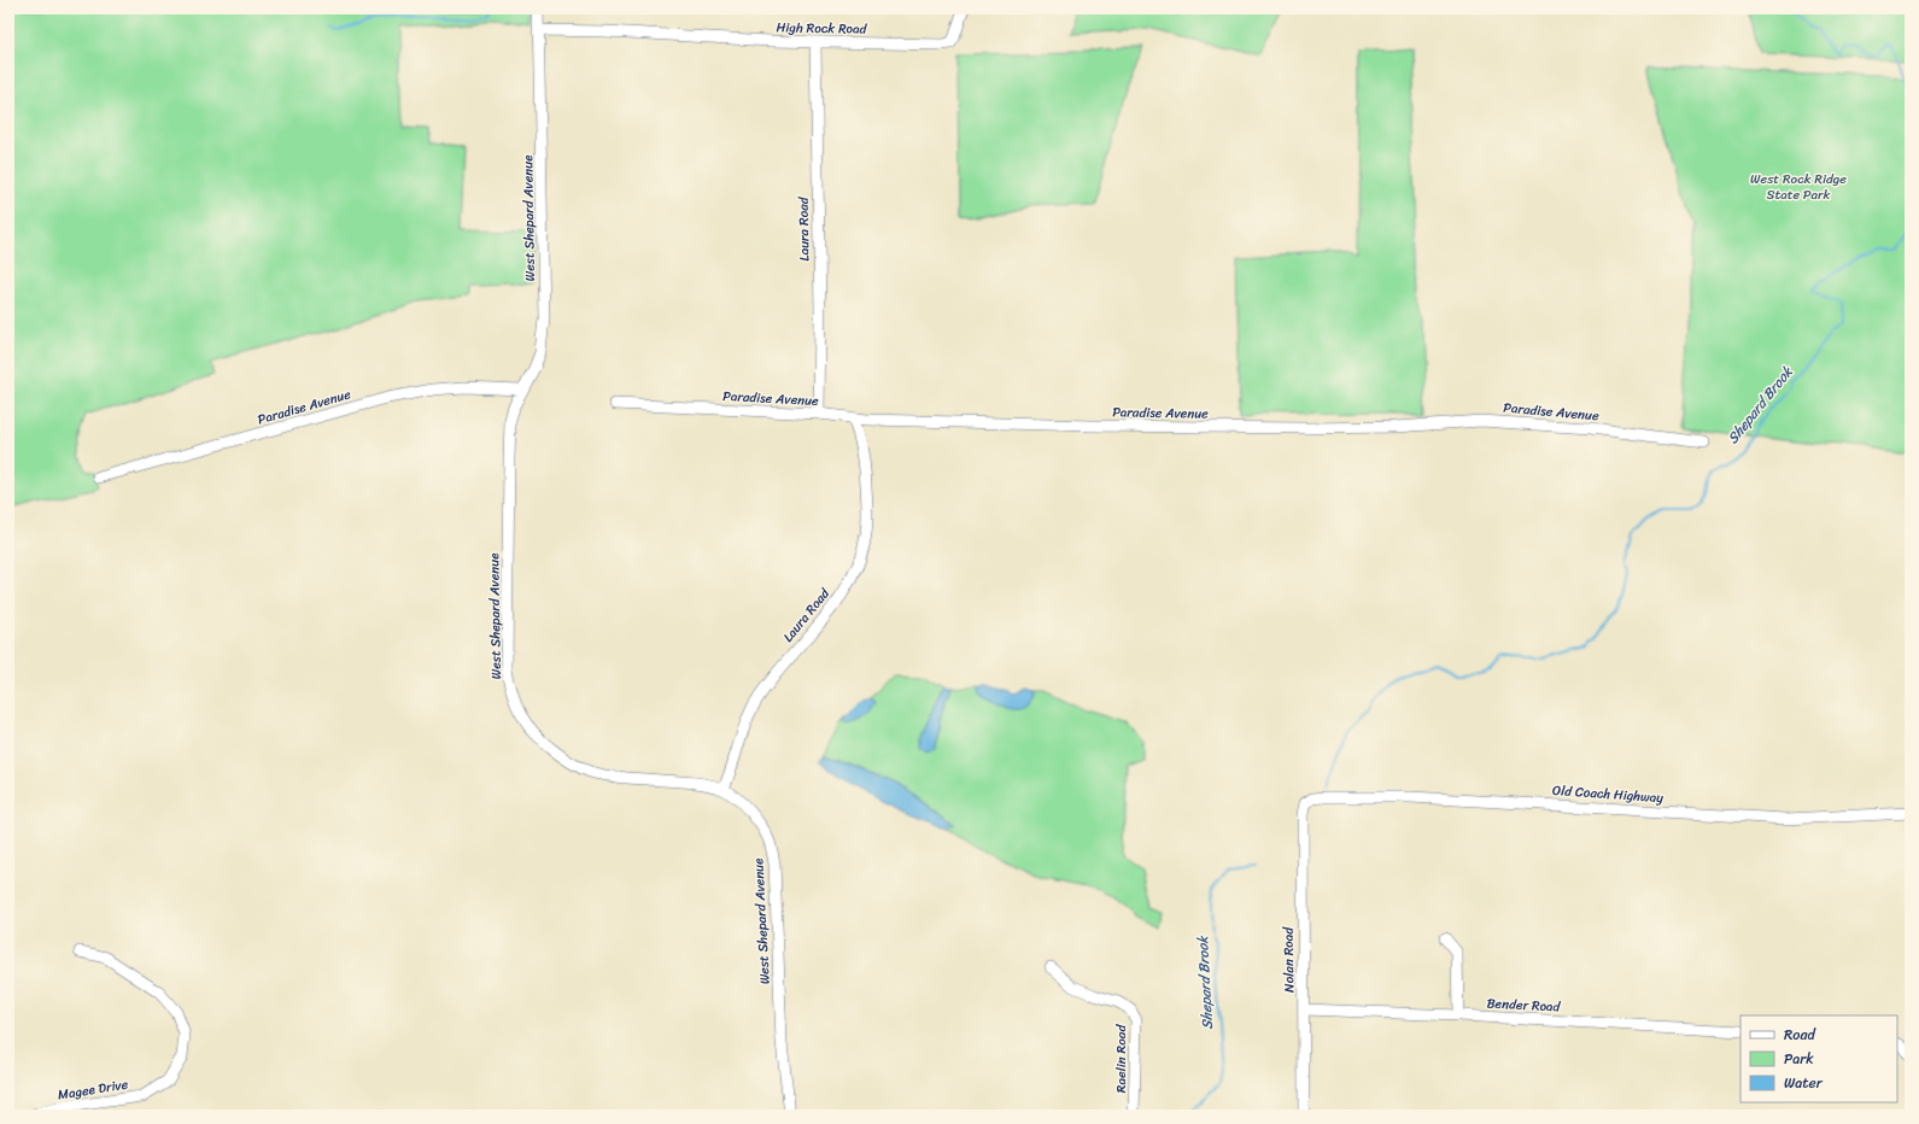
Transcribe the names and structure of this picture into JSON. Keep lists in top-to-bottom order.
{
  "streets": {
    "street": [
      "High Rock Road",
      "West Shepard Avenue",
      "Laura Road",
      "Paradise Avenue",
      "Old Coach Highway",
      "Nolan Road",
      "Bender Road",
      "Raelin Road",
      "Magee Drive"
    ]
  },
  "crossings": [
    ["High Rock Road", "West Shepard Avenue"],
    ["High Rock Road", "Laura Road"],
    ["West Shepard Avenue", "Laura Road"],
    ["West Shepard Avenue", "Paradise Avenue"],
    ["Laura Road", "Paradise Avenue"],
    ["Old Coach Highway", "Nolan Road"],
    ["Nolan Road", "Bender Road"]
  ],
  "water": ["Shepard Brook"],
  "parks": ["West Rock Ridge State Park"],
  "legend": ["Road", "Park", "Water"]
}
